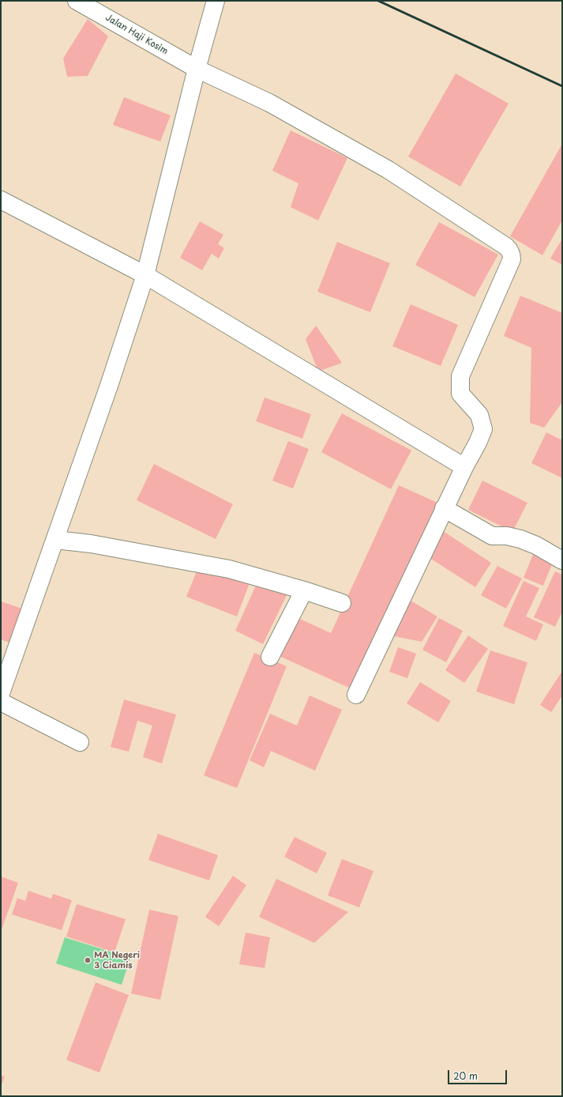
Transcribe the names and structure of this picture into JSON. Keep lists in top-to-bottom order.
{
  "streets": {
    "street": ["Jalan Haji Kosim"]
  },
  "places": ["MA Negeri 3 Ciamis"],
  "scale_bar": "20 m"
}
